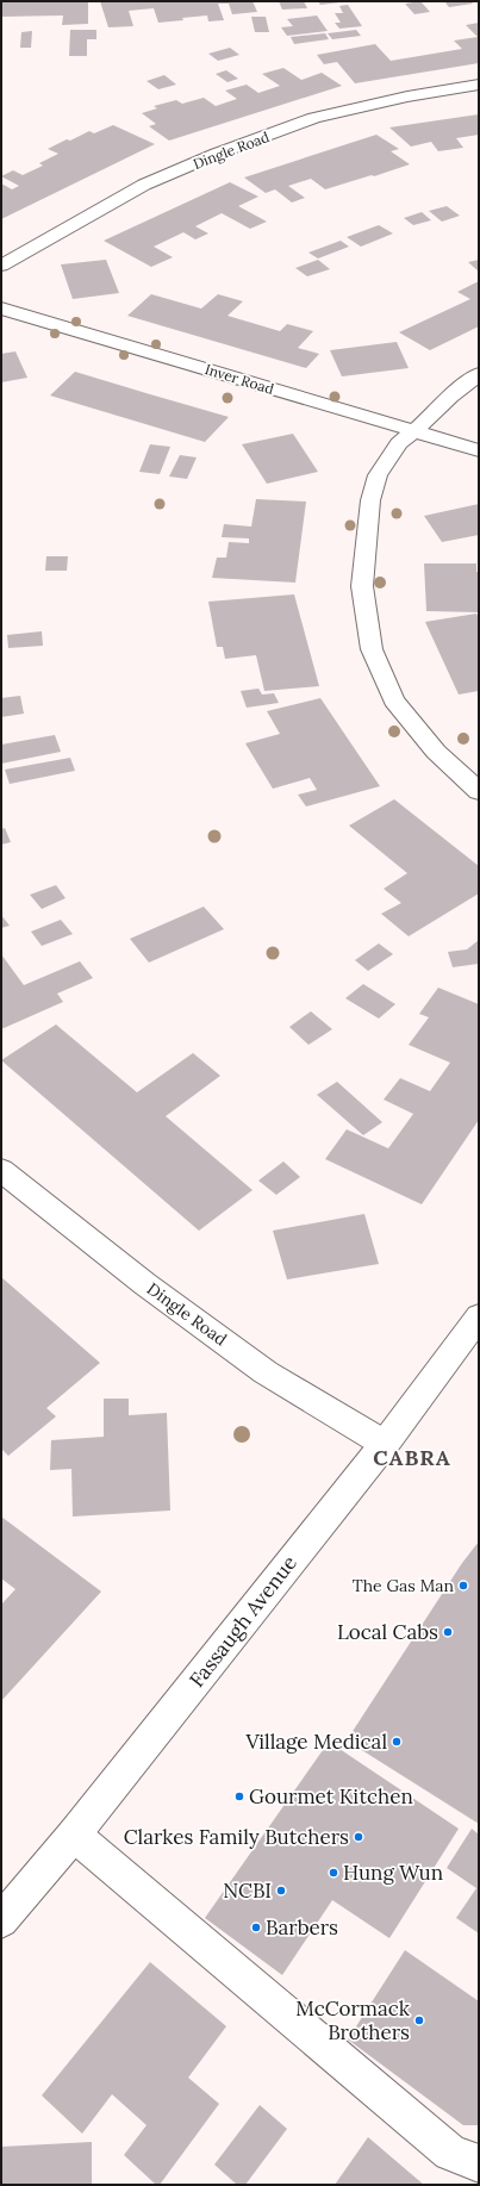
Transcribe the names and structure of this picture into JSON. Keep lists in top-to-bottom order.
{
  "streets": {
    "street": ["Dingle Road", "Inver Road", "Fassaugh Avenue"]
  },
  "crossings": [
    ["Dingle Road", "Fassaugh Avenue"]
  ],
  "districts": ["CABRA"],
  "places": [
    "The Gas Man",
    "Local Cabs",
    "Village Medical",
    "Gourmet Kitchen",
    "Clarkes Family Butchers",
    "Hung Wun",
    "NCBI",
    "Barbers",
    "McCormack Brothers"
  ]
}
